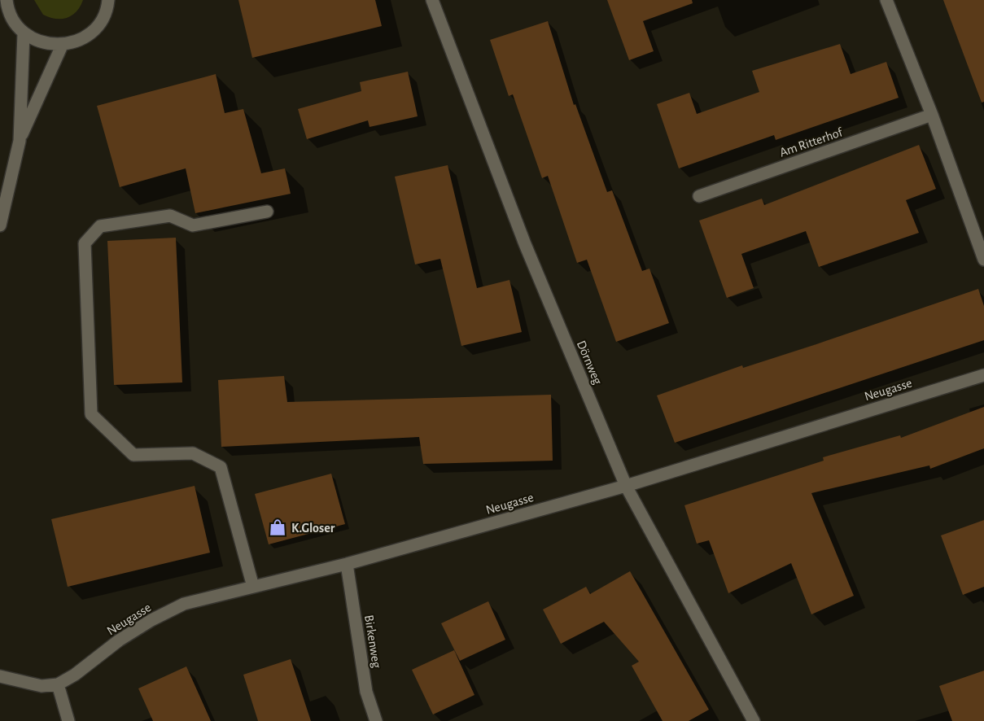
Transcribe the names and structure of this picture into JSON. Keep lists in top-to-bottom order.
{
  "streets": {
    "street": [
      "Am Ritterhof",
      "Dörnweg",
      "Neugasse",
      "Birkenweg"
    ]
  },
  "crossings": [
    ["Dörnweg", "Neugasse"],
    ["Neugasse", "Birkenweg"]
  ],
  "places": {
    "shop": ["K.Gloser"]
  }
}
